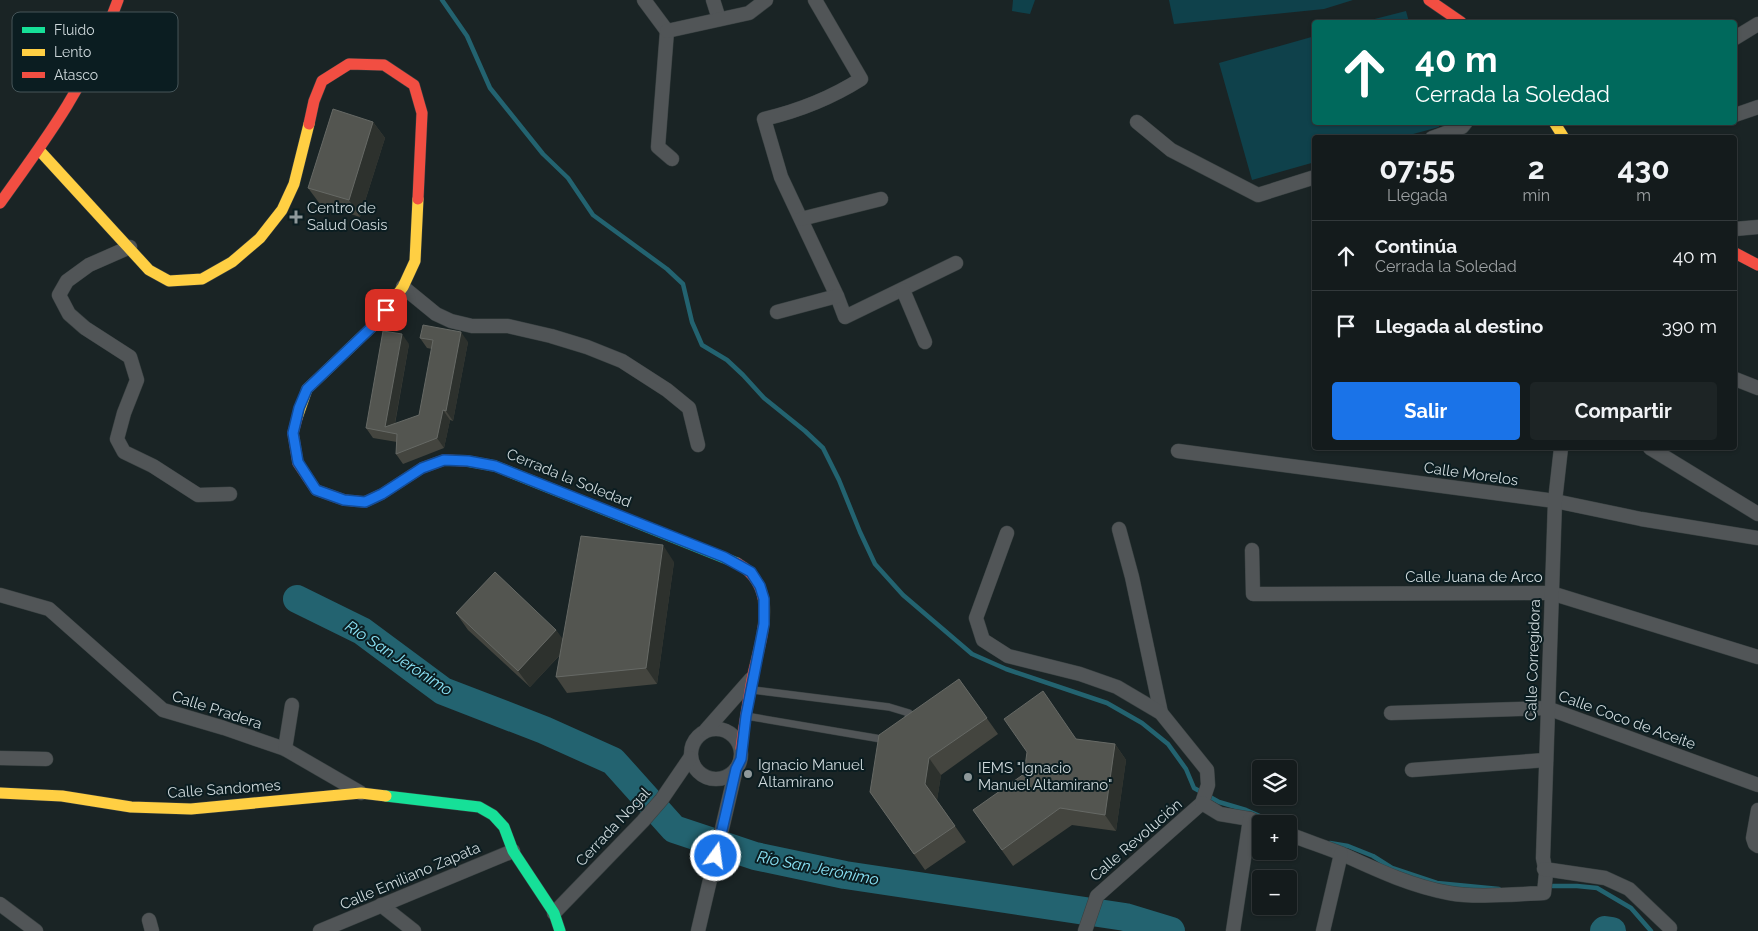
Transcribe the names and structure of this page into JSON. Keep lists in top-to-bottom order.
{
  "streets": {
    "street": [
      "Calle Morelos",
      "Cerrada la Soledad",
      "Calle Juana de Arco",
      "Calle Corregidora",
      "Calle Pradera",
      "Calle Coco de Aceite",
      "Calle Sandomes",
      "Cerrada Nogal",
      "Calle Revolución",
      "Calle Emiliano Zapata"
    ]
  },
  "crossings": [
    ["Calle Morelos", "Calle Corregidora"],
    ["Cerrada la Soledad", "Cerrada Nogal"],
    ["Calle Juana de Arco", "Calle Corregidora"],
    ["Calle Corregidora", "Calle Coco de Aceite"],
    ["Calle Pradera", "Calle Sandomes"],
    ["Calle Sandomes", "Cerrada Nogal"],
    ["Calle Sandomes", "Calle Emiliano Zapata"]
  ],
  "water": ["Río San Jerónimo"],
  "places": {
    "health": ["Centro de Salud Oasis"],
    "other": ["Ignacio Manuel Altamirano", "IEMS \"Ignacio Manuel Altamirano\""]
  },
  "legend": ["Fluido", "Lento", "Atasco"],
  "page": {
    "turn": ["40 m", "Cerrada la Soledad"],
    "eta": [
      "07:55",
      "Llegada",
      "2",
      "min",
      "430",
      "m"
    ],
    "list": [
      {
        "name": "Continúa",
        "note": "Cerrada la Soledad",
        "value": "40 m"
      },
      {
        "name": "Llegada al destino",
        "value": "390 m"
      }
    ],
    "buttons": ["Salir", "Compartir"],
    "map_buttons": ["+", "−"]
  }
}
